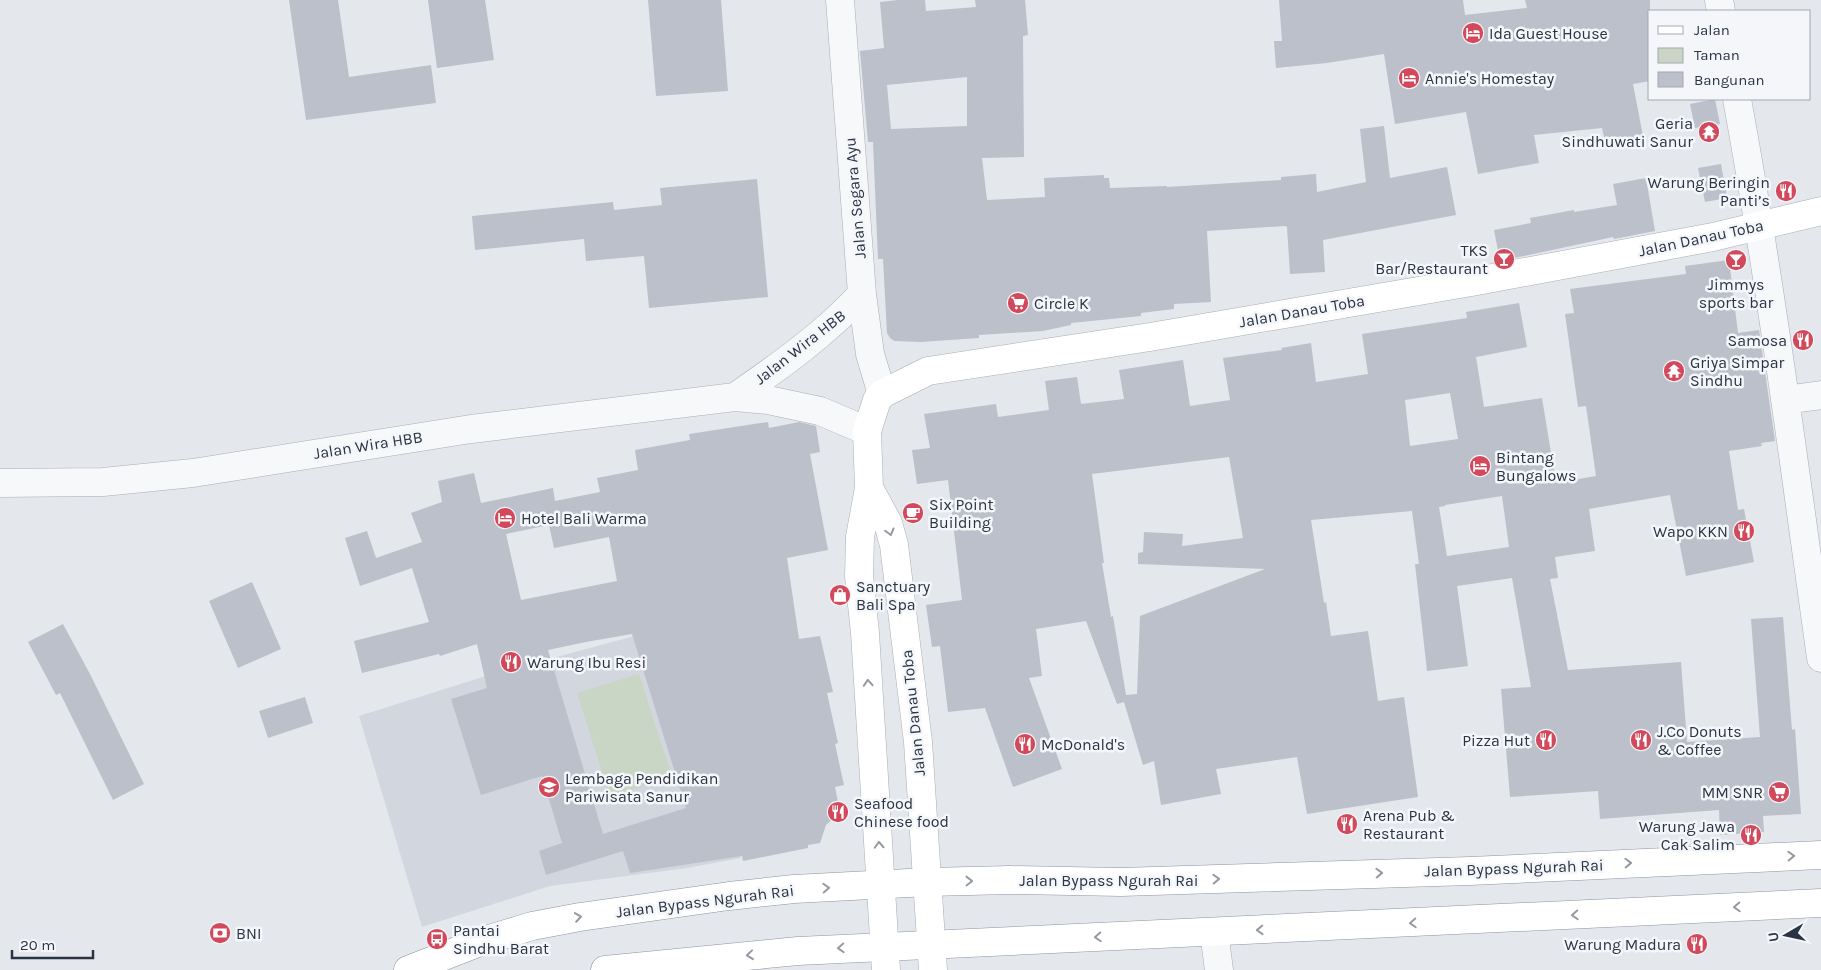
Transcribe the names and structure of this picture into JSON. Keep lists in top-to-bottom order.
{
  "streets": {
    "main road": ["Jalan Danau Toba", "Jalan Bypass Ngurah Rai"],
    "street": ["Jalan Segara Ayu", "Jalan Wira HBB"]
  },
  "crossings": [
    ["Jalan Segara Ayu", "Jalan Danau Toba"],
    ["Jalan Segara Ayu", "Jalan Wira HBB"],
    ["Jalan Danau Toba", "Jalan Wira HBB"],
    ["Jalan Danau Toba", "Jalan Bypass Ngurah Rai"]
  ],
  "places": {
    "hotel": [
      "Ida Guest House",
      "Annie's Homestay",
      "Bintang Bungalows",
      "Hotel Bali Warma"
    ],
    "temple": ["Geria Sindhuwati Sanur", "Griya Simpar Sindhu"],
    "restaurant": [
      "Warung Beringin Panti’s",
      "Samosa",
      "Wapo KKN",
      "Warung Ibu Resi",
      "Pizza Hut",
      "J.Co Donuts & Coffee",
      "McDonald's",
      "Seafood Chinese food",
      "Arena Pub & Restaurant",
      "Warung Jawa Cak Salim",
      "Warung Madura"
    ],
    "bar": ["TKS Bar/Restaurant", "Jimmys sports bar"],
    "supermarket": ["Circle K", "MM SNR"],
    "cafe": ["Six Point Building"],
    "shop": ["Sanctuary Bali Spa"],
    "school or university": ["Lembaga Pendidikan Pariwisata Sanur"],
    "bank": ["BNI"],
    "bus stop": ["Pantai Sindhu Barat"]
  },
  "legend": ["Jalan", "Taman", "Bangunan"],
  "scale_bar": "20 m",
  "north": "left"
}
